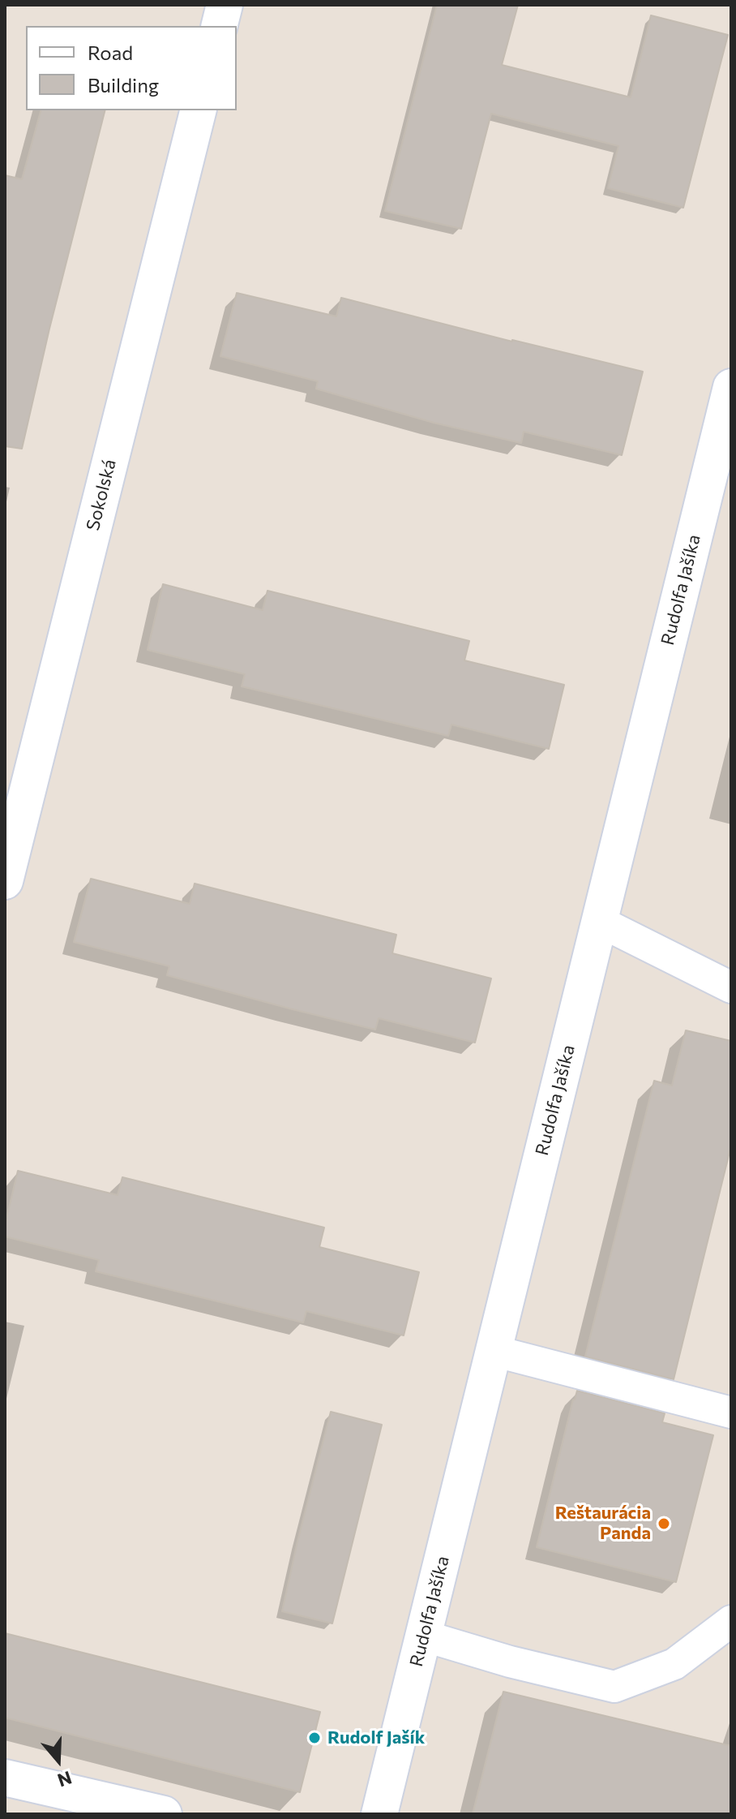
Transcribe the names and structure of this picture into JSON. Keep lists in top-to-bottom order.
{
  "streets": {
    "street": ["Sokolská", "Rudolfa Jašíka"]
  },
  "places": ["Reštaurácia Panda", "Rudolf Jašík"],
  "legend": ["Road", "Building"],
  "north": "bottom"
}
